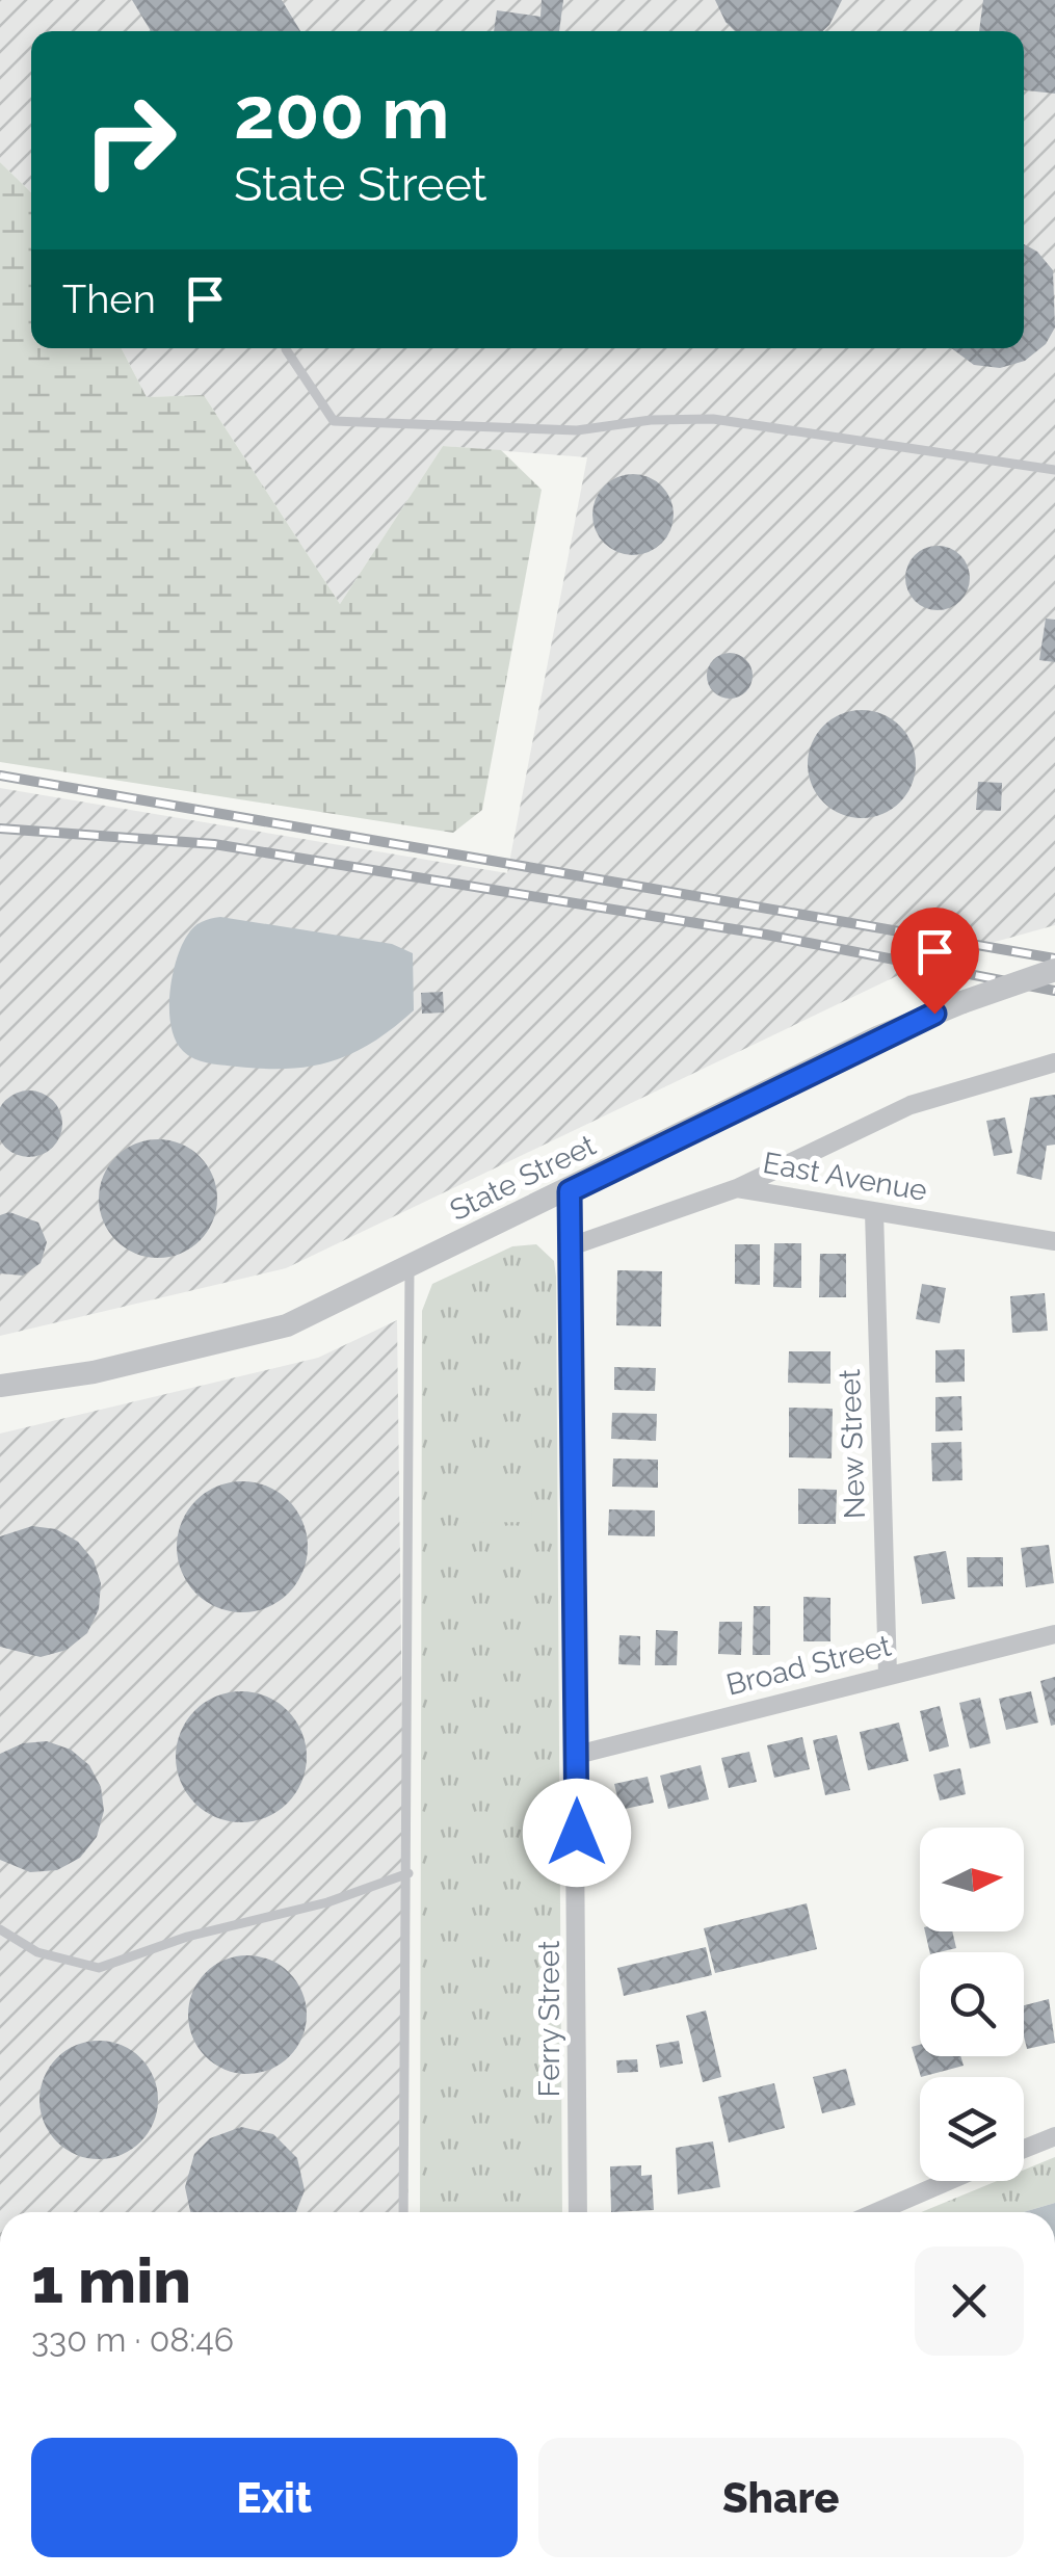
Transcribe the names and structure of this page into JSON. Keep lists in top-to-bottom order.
{
  "streets": {
    "street": [
      "East Avenue",
      "State Street",
      "New Street",
      "Broad Street",
      "Ferry Street"
    ]
  },
  "crossings": [
    ["East Avenue", "New Street"],
    ["East Avenue", "Ferry Street"],
    ["State Street", "Ferry Street"],
    ["New Street", "Broad Street"],
    ["Broad Street", "Ferry Street"]
  ],
  "north": "right",
  "page": {
    "turn": ["200 m", "State Street"],
    "then": "Then",
    "heading": ["1 min", "330 m · 08:46"],
    "buttons": ["Exit", "Share"]
  }
}
